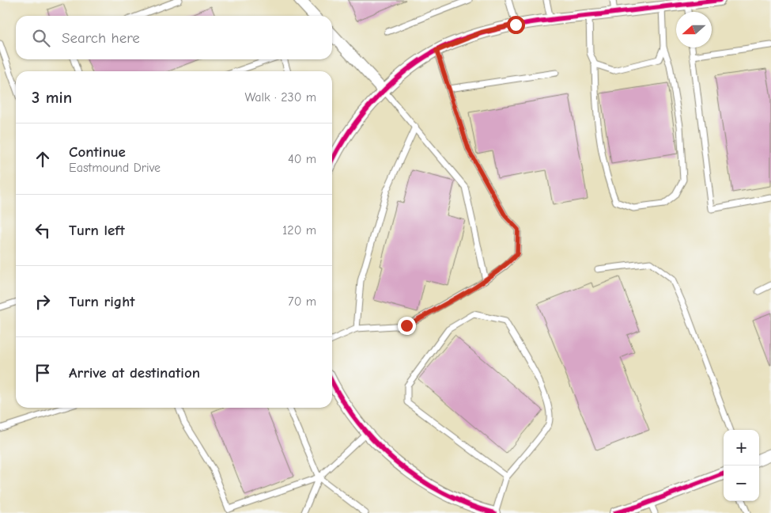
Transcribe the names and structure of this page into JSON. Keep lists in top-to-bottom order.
{
  "north": "left",
  "page": {
    "search": "Search here",
    "heading": ["3 min", "Walk · 230 m"],
    "list": [
      ["Continue", "Eastmound Drive", "40 m"],
      ["Turn left", "120 m"],
      ["Turn right", "70 m"],
      "Arrive at destination"
    ],
    "map_buttons": ["+", "−"]
  }
}
